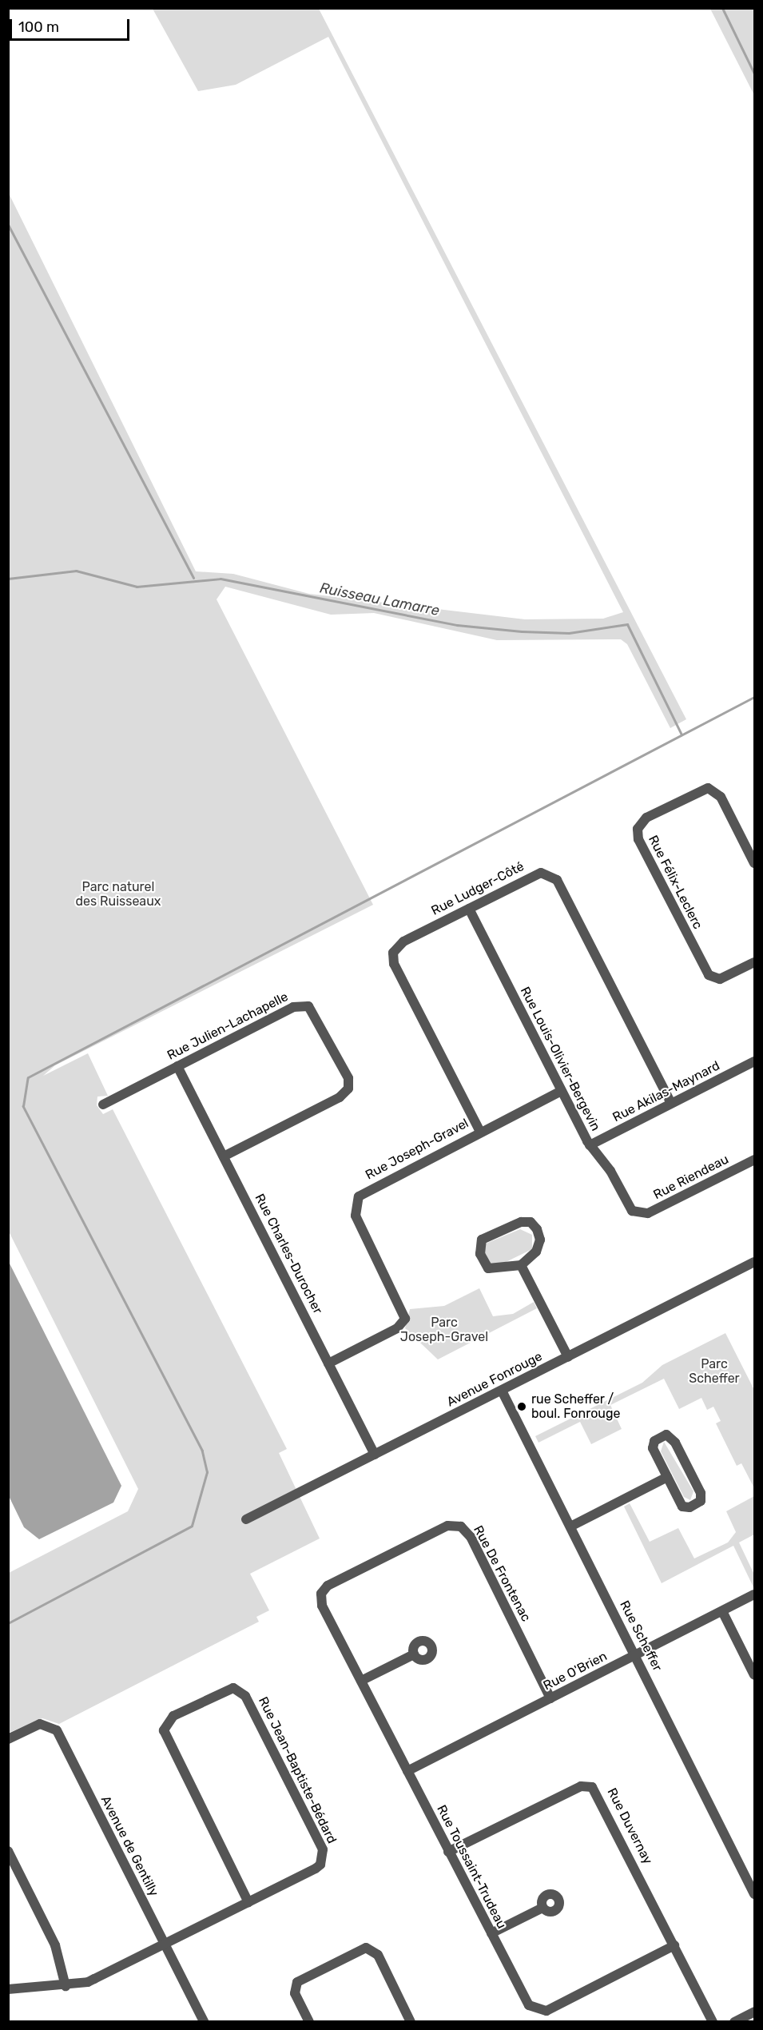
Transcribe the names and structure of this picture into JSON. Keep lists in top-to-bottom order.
{
  "streets": {
    "street": [
      "Rue Félix-Leclerc",
      "Rue Ludger-Côté",
      "Rue Julien-Lachapelle",
      "Rue Louis-Olivier-Bergevin",
      "Rue Akilas-Maynard",
      "Rue Joseph-Gravel",
      "Rue Riendeau",
      "Rue Charles-Durocher",
      "Avenue Fonrouge",
      "Rue De Frontenac",
      "Rue Scheffer",
      "Rue O'Brien",
      "Rue Jean-Baptiste-Bédard",
      "Rue Duvernay",
      "Avenue de Gentilly",
      "Rue Toussaint-Trudeau"
    ]
  },
  "crossings": [
    ["Rue Ludger-Côté", "Rue Louis-Olivier-Bergevin"],
    ["Rue Ludger-Côté", "Rue Akilas-Maynard"],
    ["Rue Ludger-Côté", "Rue Joseph-Gravel"],
    ["Rue Julien-Lachapelle", "Rue Charles-Durocher"],
    ["Rue Louis-Olivier-Bergevin", "Rue Akilas-Maynard"],
    ["Rue Louis-Olivier-Bergevin", "Rue Joseph-Gravel"],
    ["Rue Louis-Olivier-Bergevin", "Rue Riendeau"],
    ["Rue Joseph-Gravel", "Rue Charles-Durocher"],
    ["Rue Charles-Durocher", "Avenue Fonrouge"],
    ["Avenue Fonrouge", "Rue Scheffer"],
    ["Rue De Frontenac", "Rue O'Brien"],
    ["Rue De Frontenac", "Rue Toussaint-Trudeau"],
    ["Rue Scheffer", "Rue O'Brien"],
    ["Rue O'Brien", "Rue Toussaint-Trudeau"],
    ["Rue Jean-Baptiste-Bédard", "Avenue de Gentilly"],
    ["Rue Duvernay", "Rue Toussaint-Trudeau"]
  ],
  "water": ["Ruisseau Lamarre"],
  "parks": ["Parc naturel des Ruisseaux", "Parc Joseph-Gravel", "Parc Scheffer"],
  "places": ["rue Scheffer / boul. Fonrouge"],
  "scale_bar": "100 m"
}
